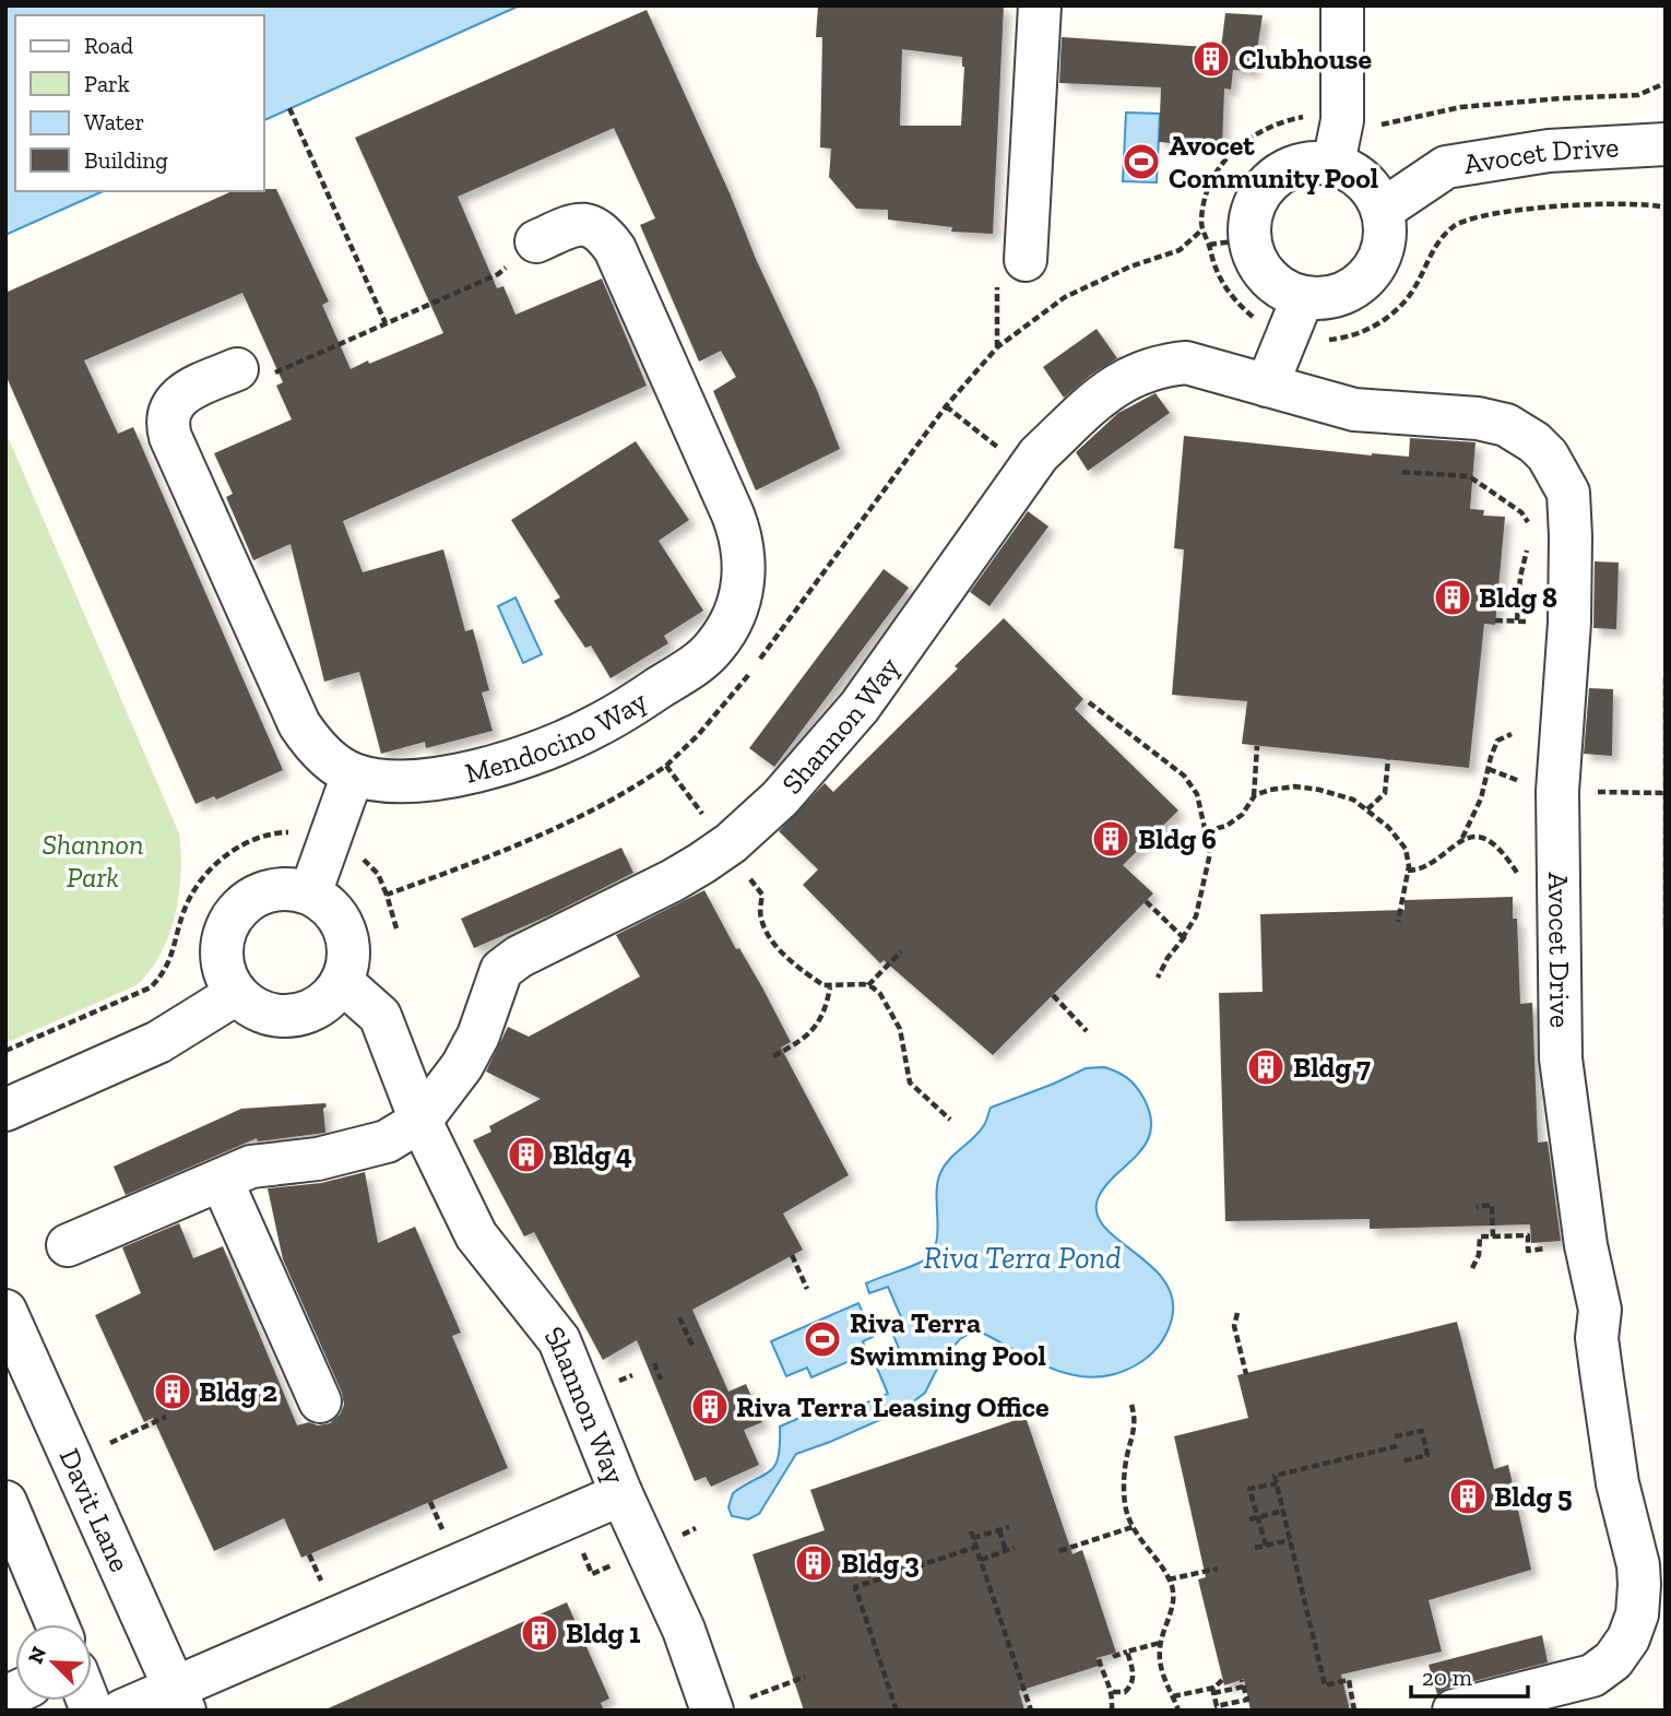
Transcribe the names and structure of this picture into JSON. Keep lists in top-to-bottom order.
{
  "streets": {
    "street": [
      "Avocet Drive",
      "Shannon Way",
      "Mendocino Way",
      "Davit Lane"
    ]
  },
  "crossings": [
    ["Avocet Drive", "Shannon Way"]
  ],
  "water": ["Riva Terra Pond"],
  "parks": ["Shannon Park"],
  "places": {
    "building": [
      "Clubhouse",
      "Bldg 8",
      "Bldg 6",
      "Bldg 7",
      "Bldg 4",
      "Bldg 2",
      "Riva Terra Leasing Office",
      "Bldg 5",
      "Bldg 3",
      "Bldg 1"
    ],
    "sports": ["Avocet Community Pool", "Riva Terra Swimming Pool"]
  },
  "legend": [
    "Road",
    "Park",
    "Water",
    "Building"
  ],
  "scale_bar": "20 m",
  "north": "top left"
}
